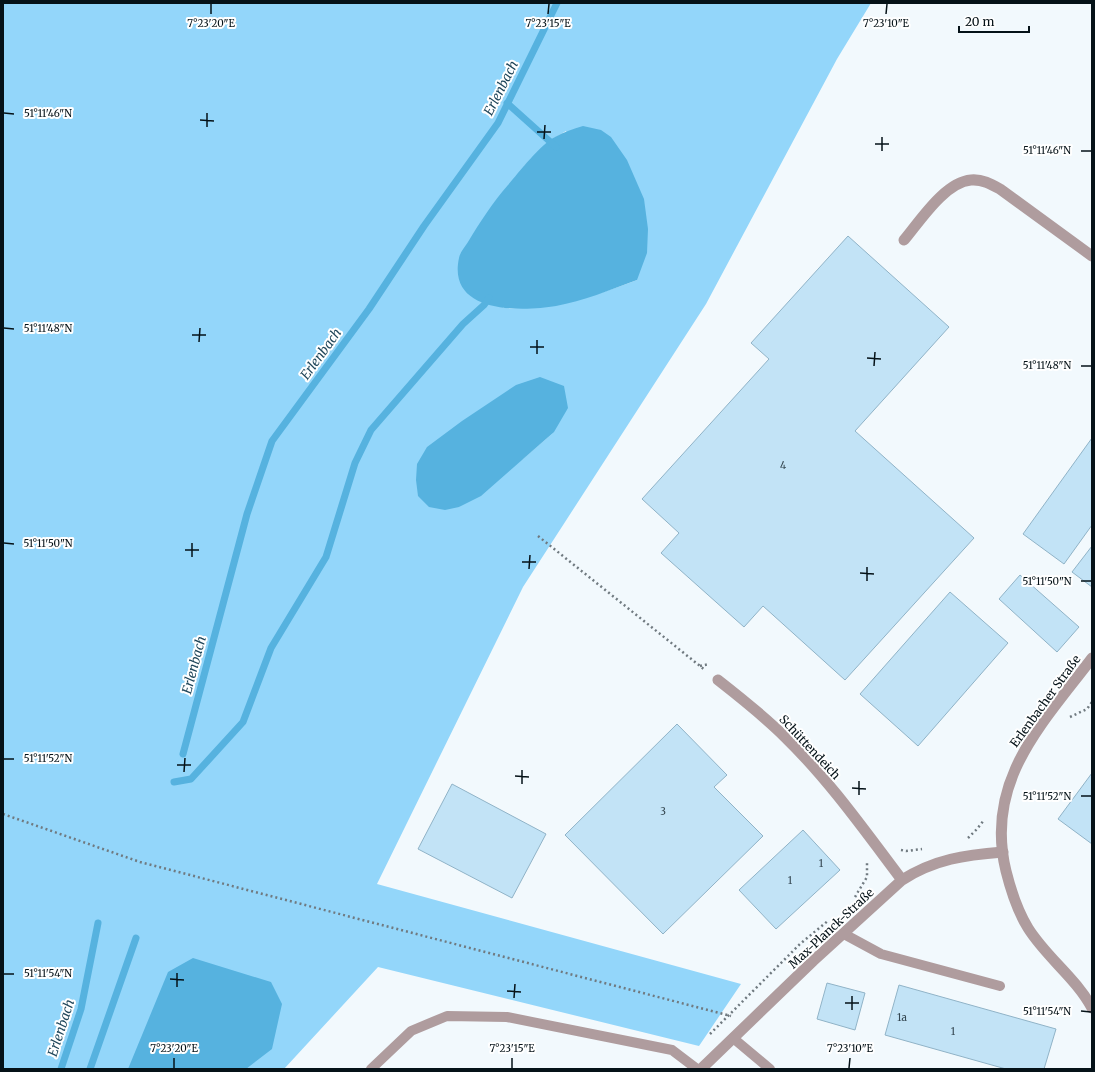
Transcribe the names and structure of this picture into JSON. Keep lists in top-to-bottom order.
{
  "streets": {
    "street": ["Erlenbacher Straße", "Schüttendeich", "Max-Planck-Straße"]
  },
  "crossings": [
    ["Erlenbacher Straße", "Max-Planck-Straße"],
    ["Schüttendeich", "Max-Planck-Straße"]
  ],
  "water": ["Erlenbach"],
  "house_numbers": [
    "4",
    "3",
    "1",
    "1",
    "1a",
    "1"
  ],
  "scale_bar": "20 m",
  "coordinates": [
    "7°23'20\"E",
    "7°23'15\"E",
    "7°23'10\"E",
    "51°11'46\"N",
    "51°11'48\"N",
    "51°11'50\"N",
    "51°11'52\"N",
    "51°11'54\"N"
  ]
}
